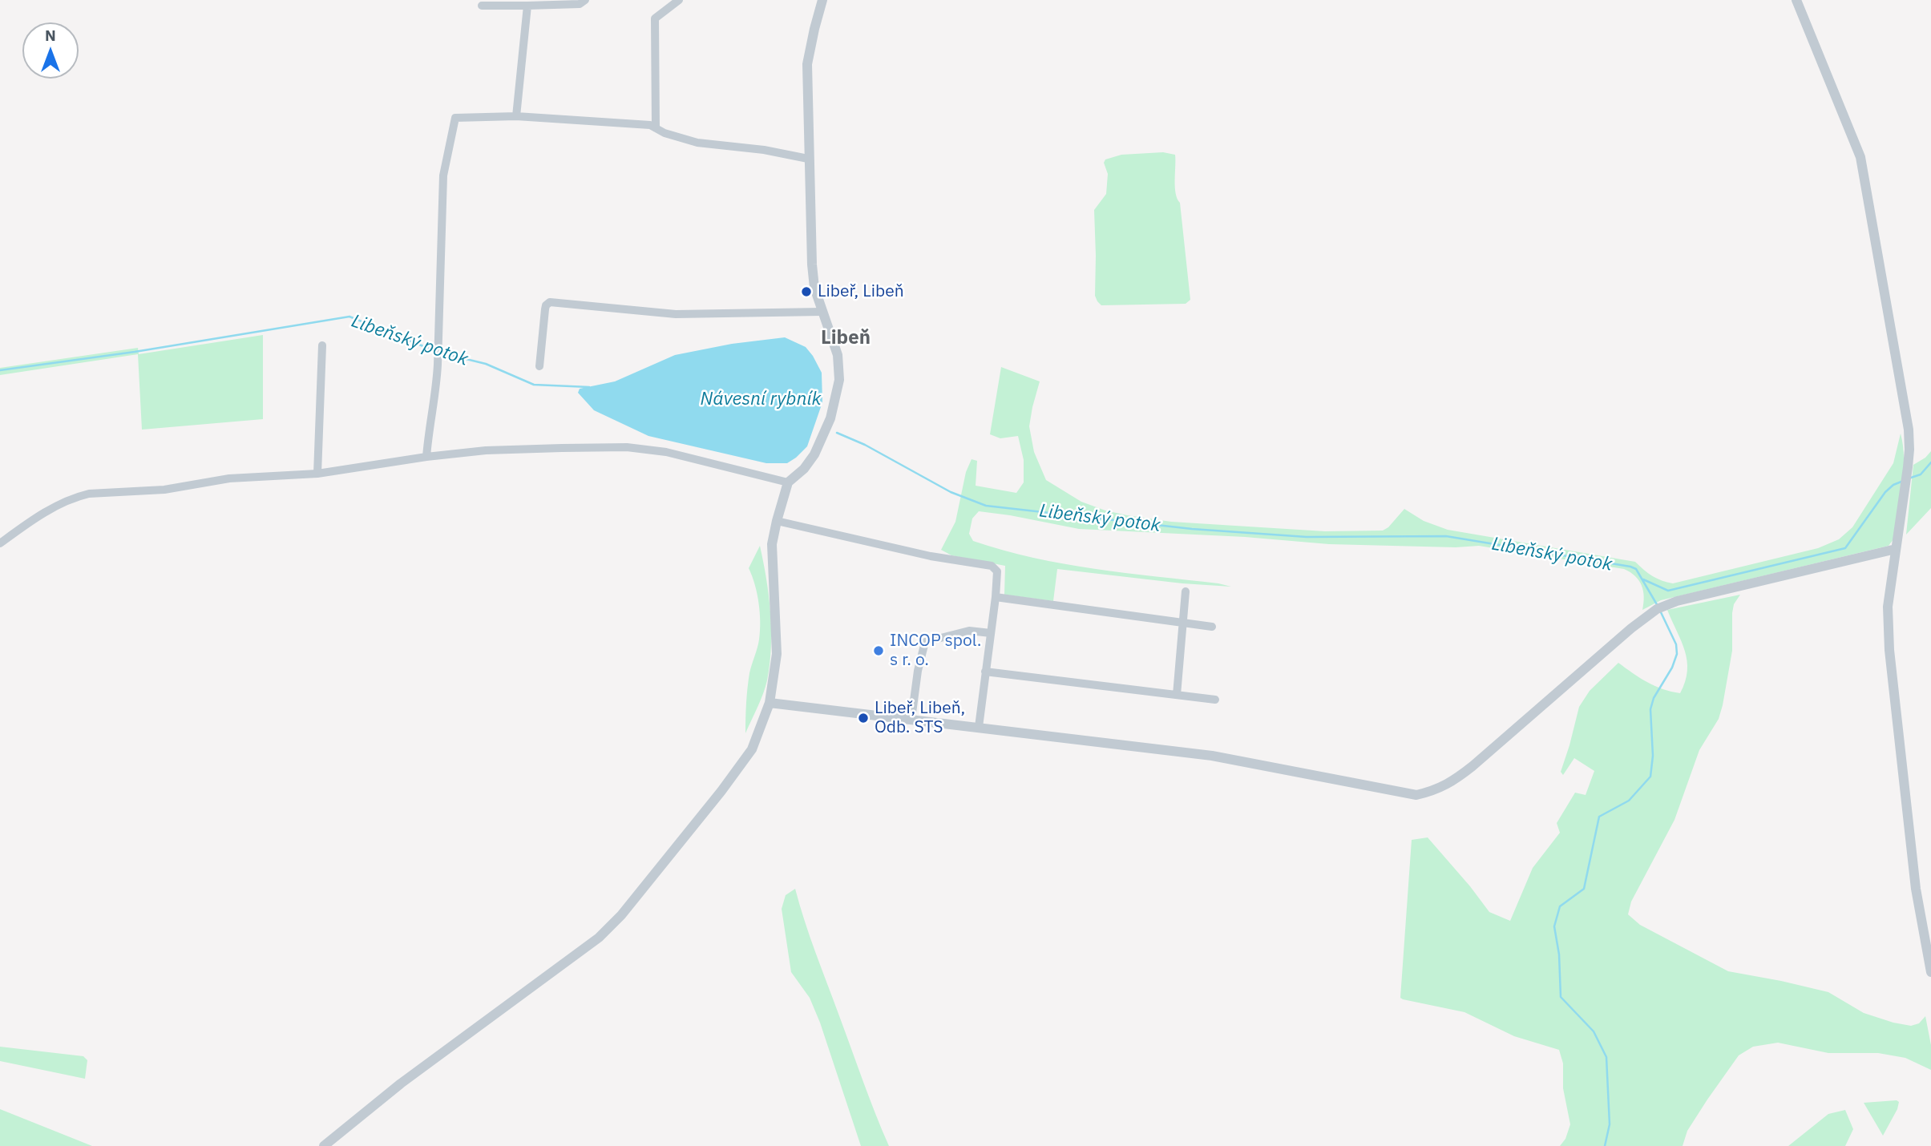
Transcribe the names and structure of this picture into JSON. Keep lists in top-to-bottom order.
{
  "districts": ["Libeň"],
  "water": ["Libeňský potok", "Návesní rybník"],
  "places": ["Libeř, Libeň", "INCOP spol. s r. o.", "Libeř, Libeň, Odb. STS"],
  "north": "top"
}
